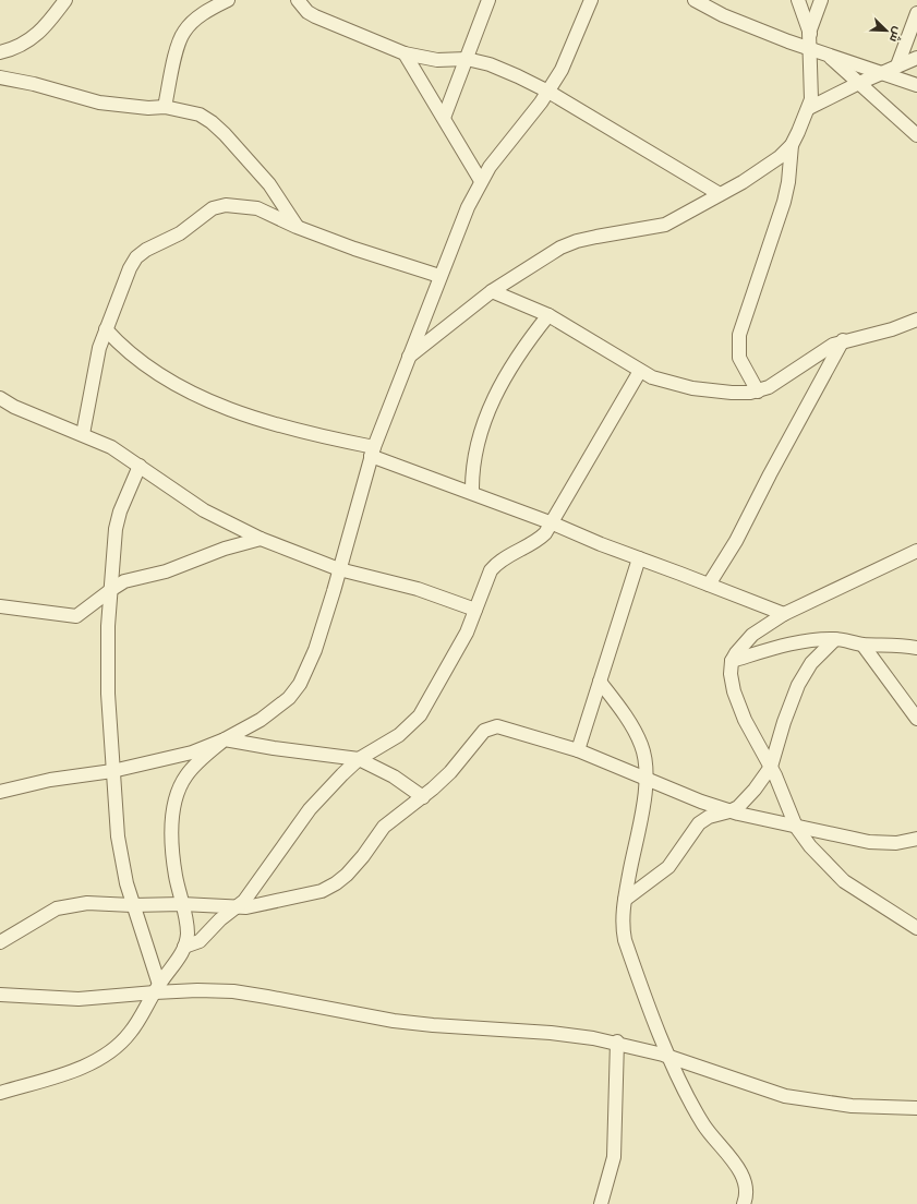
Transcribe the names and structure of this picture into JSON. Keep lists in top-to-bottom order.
{
  "north": "bottom right"
}
